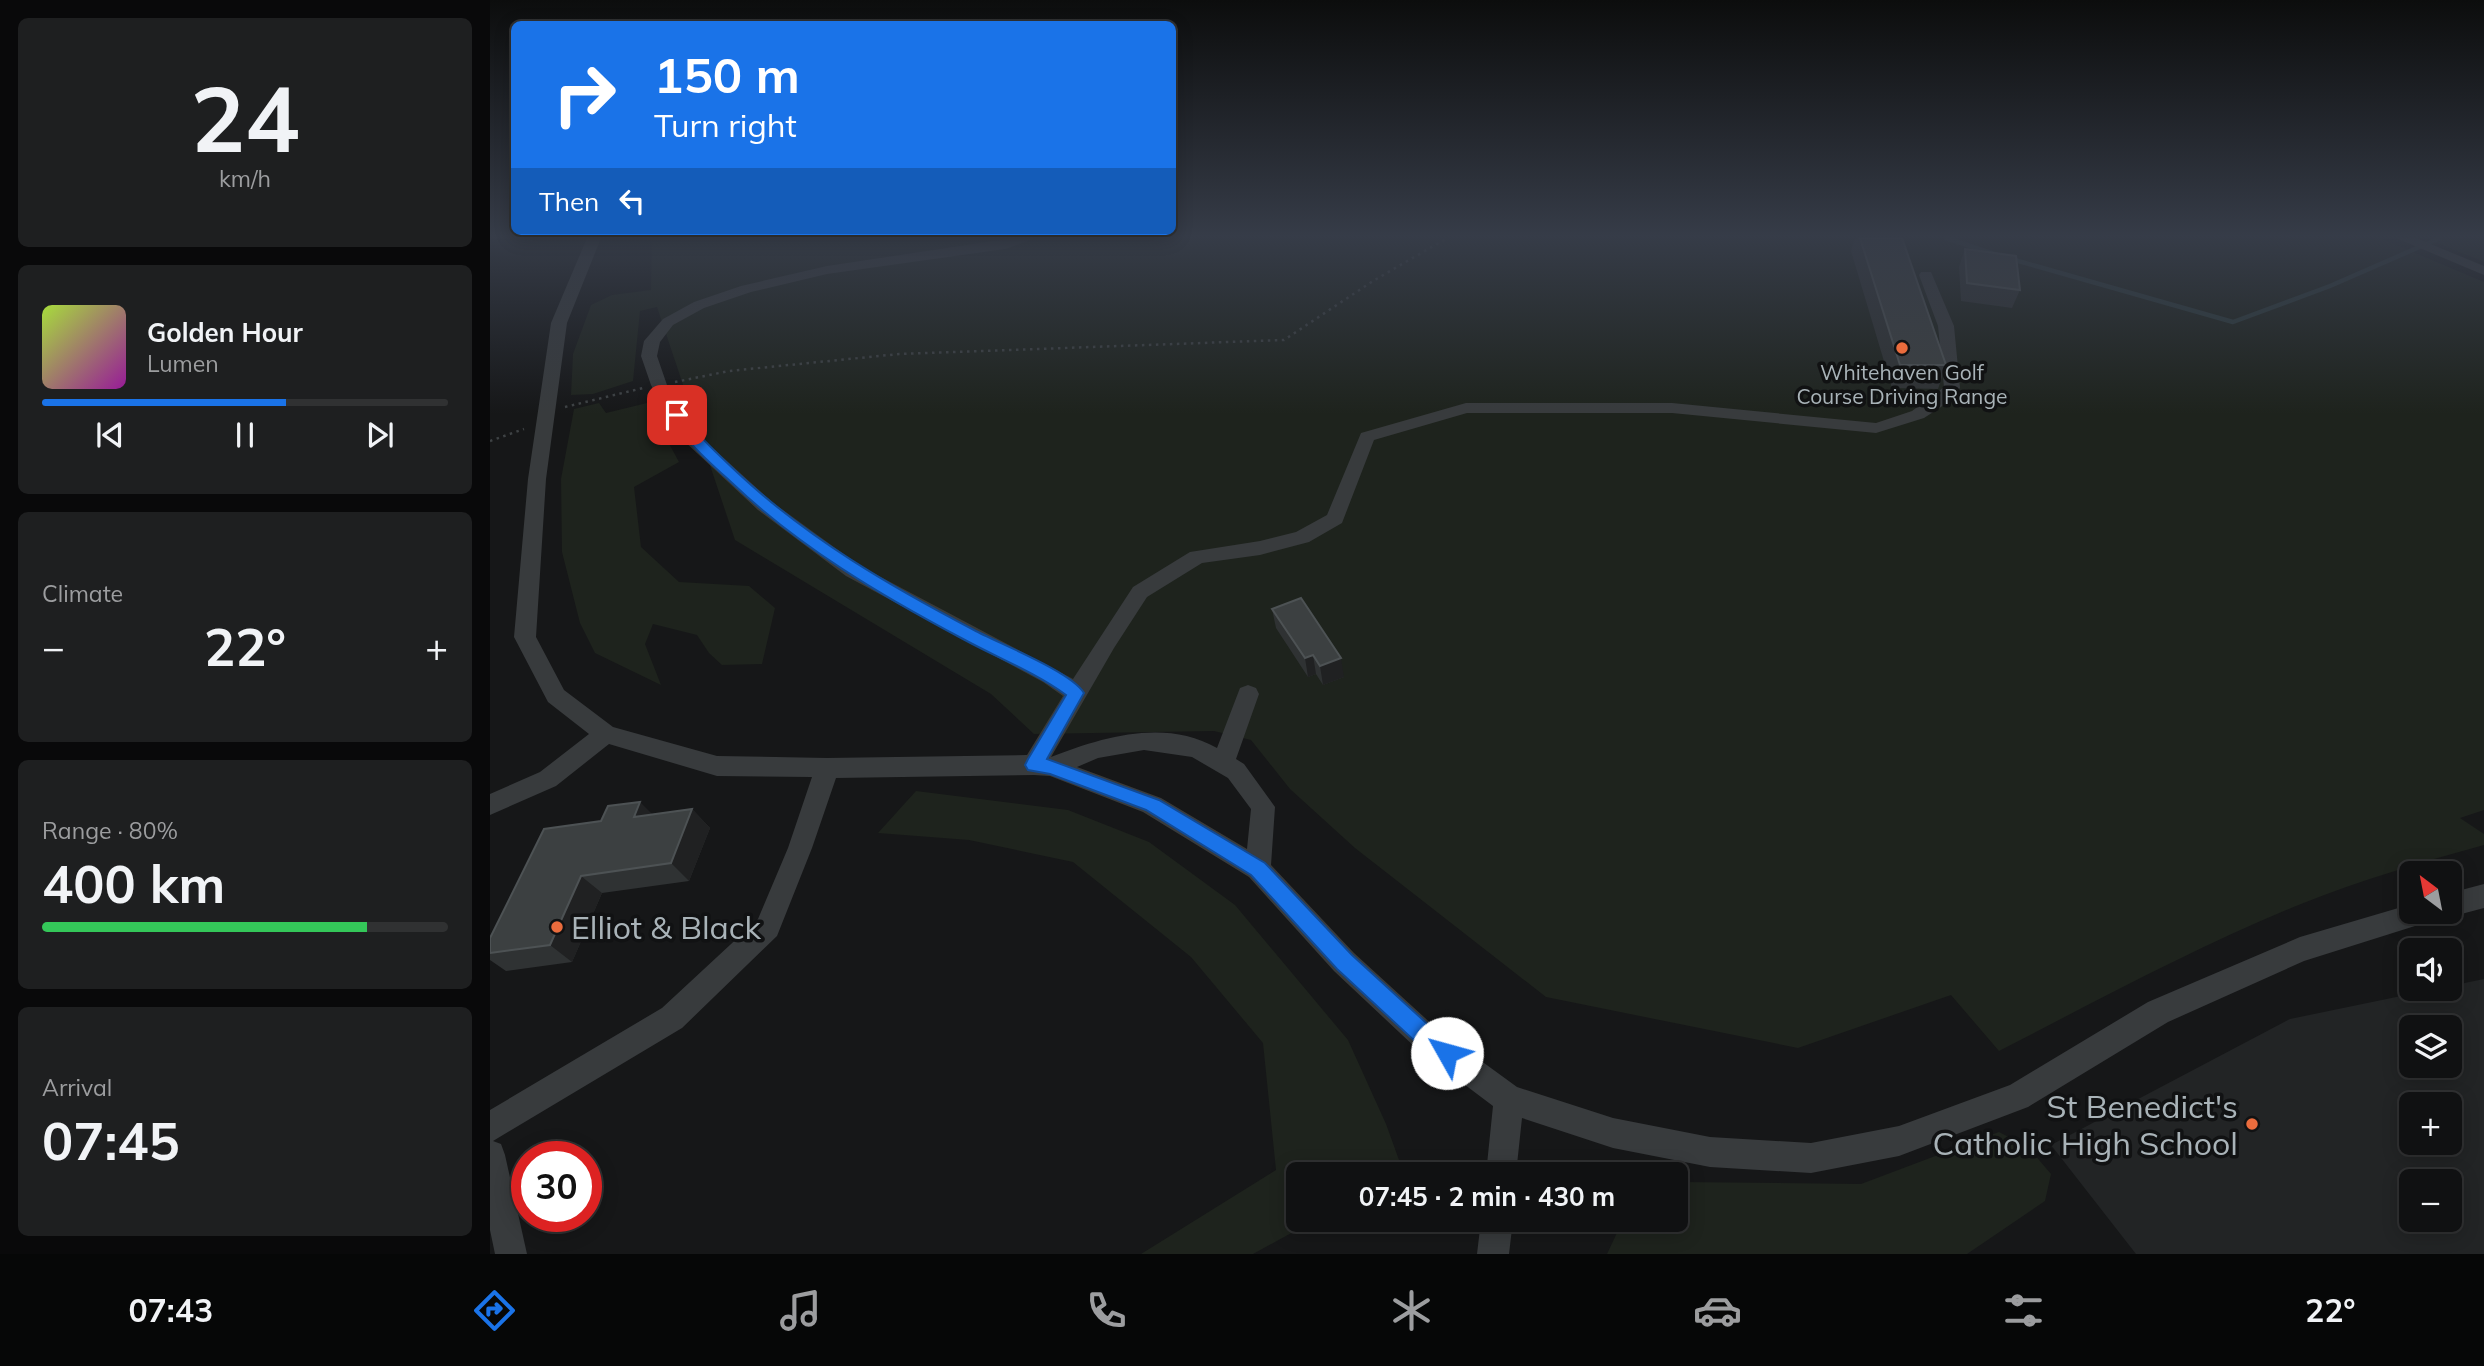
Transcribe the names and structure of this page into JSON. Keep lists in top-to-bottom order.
{
  "places": ["Whitehaven Golf Course Driving Range", "Elliot & Black", "St Benedict's Catholic High School"],
  "north": "top left",
  "page": {
    "tile": [
      ["24", "km/h"],
      "Climate",
      ["Range · 80%", "400 km"],
      ["Arrival", "07:45"]
    ],
    "turn": ["150 m", "Turn right"],
    "then": "Then",
    "song": ["Golden Hour", "Lumen"],
    "heat": ["−", "22°", "+"],
    "map_buttons": ["+", "−"],
    "limit": "30",
    "trip": "07:45 · 2 min · 430 m",
    "tabs": ["07:43", "22°"]
  }
}
